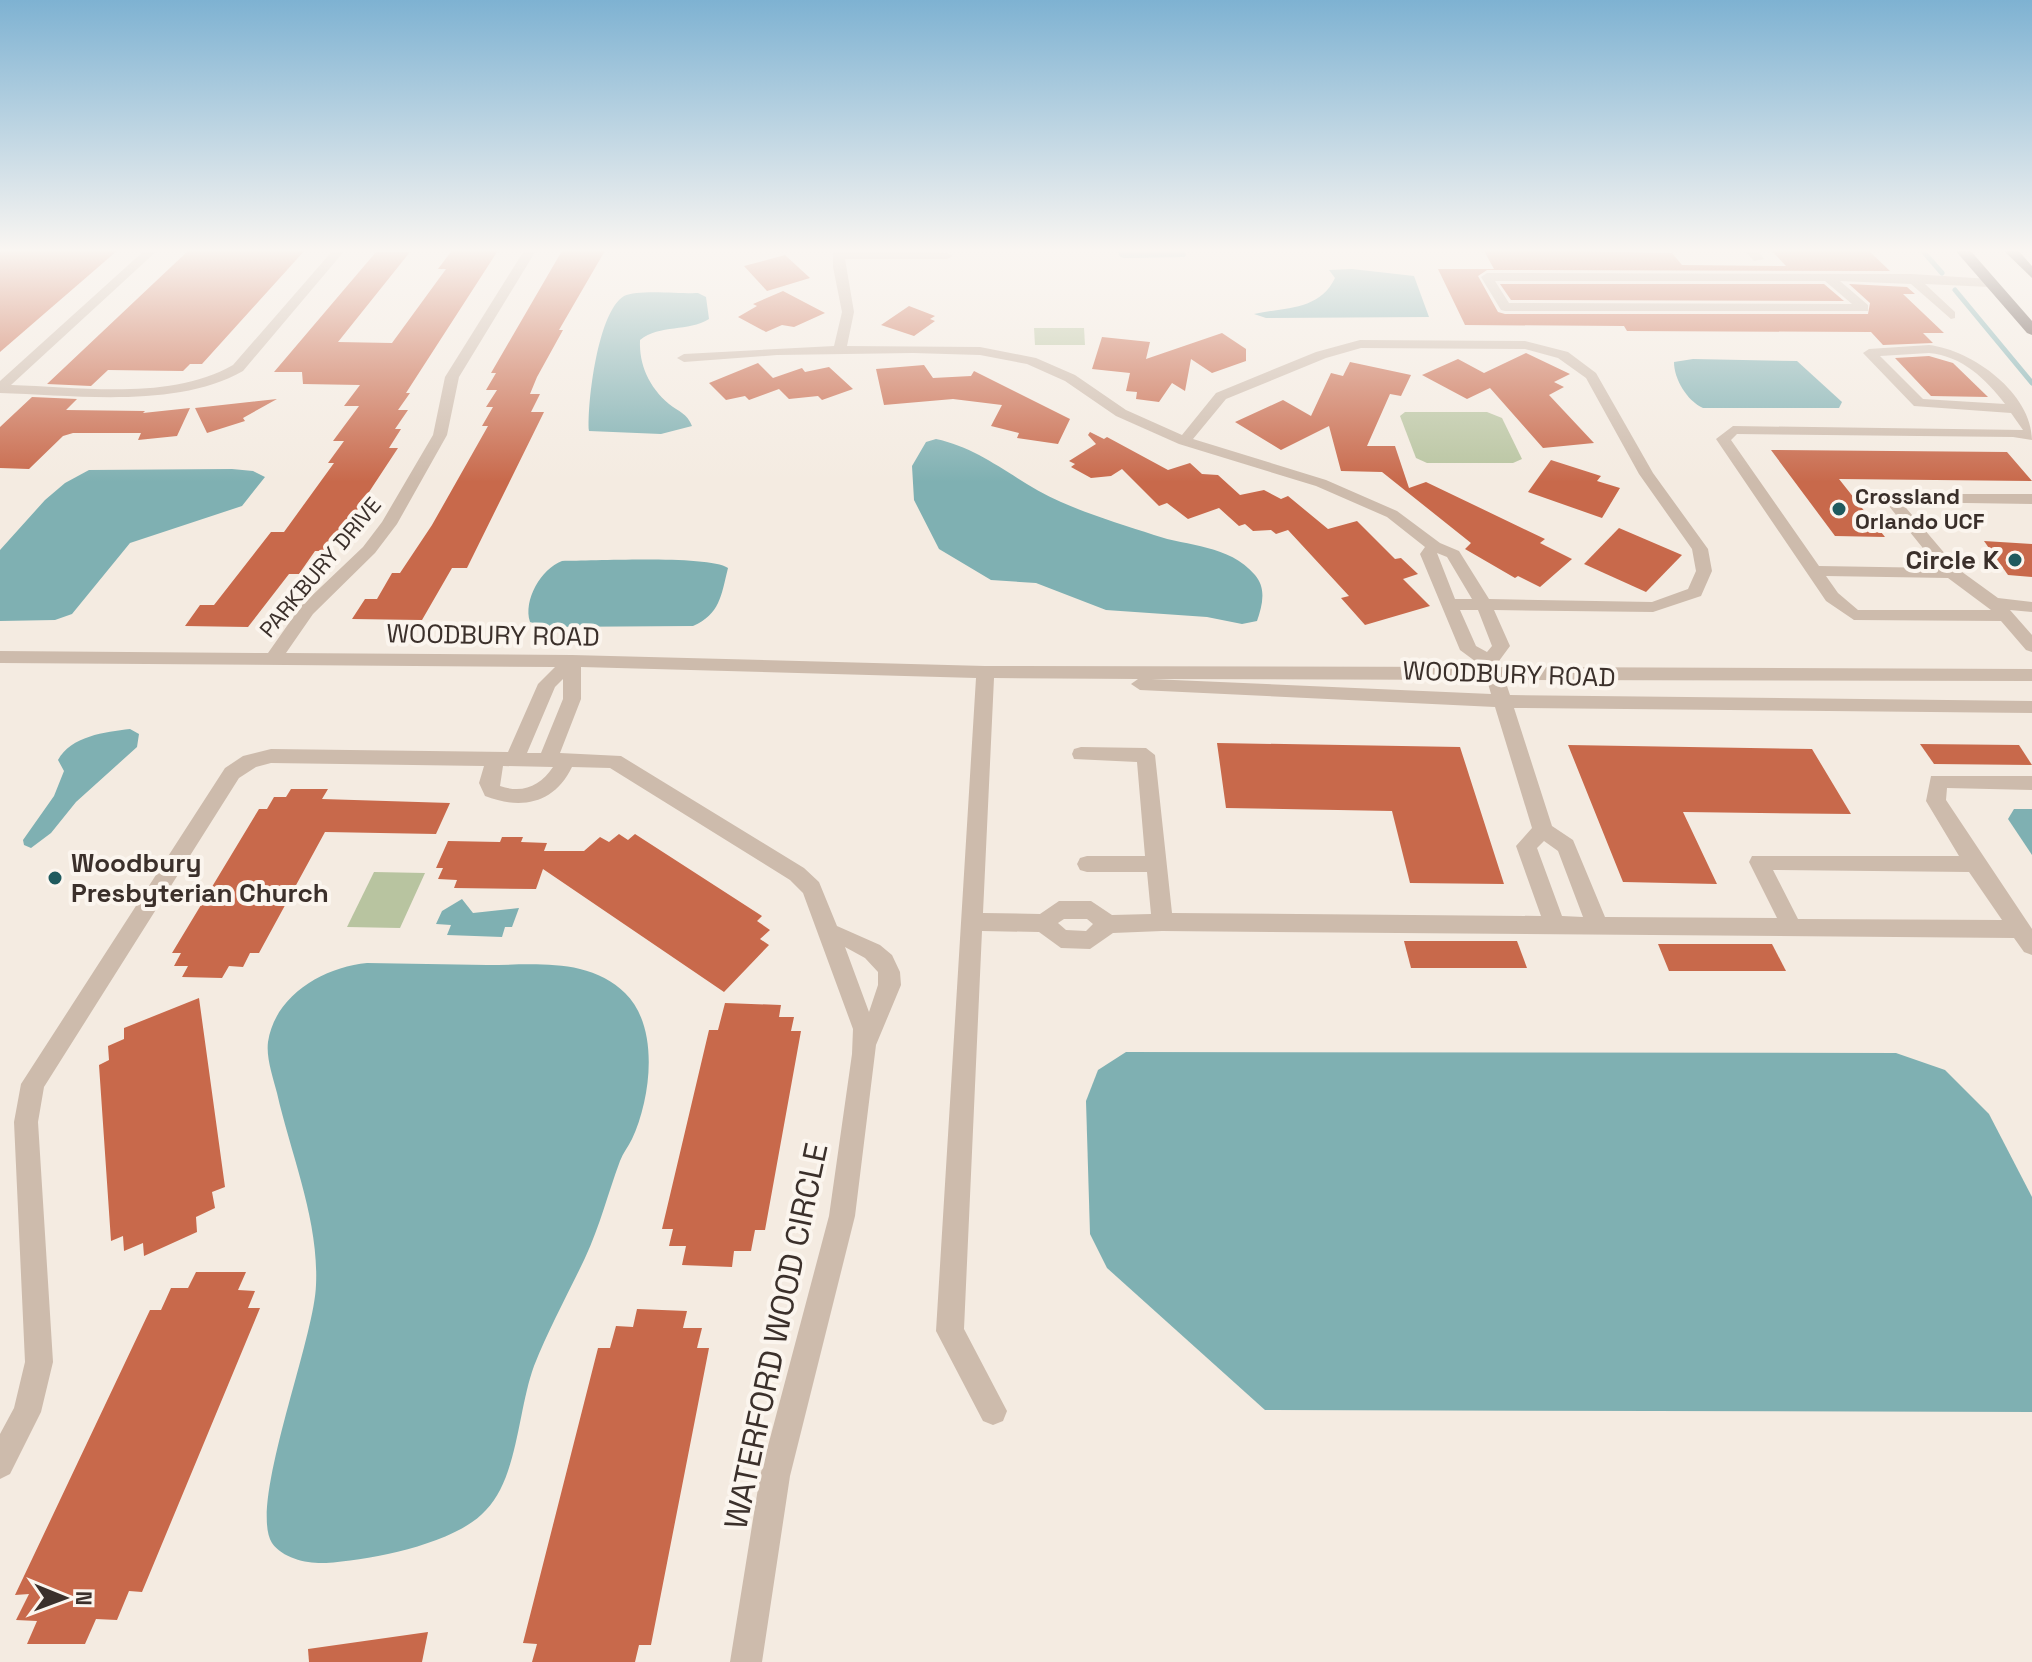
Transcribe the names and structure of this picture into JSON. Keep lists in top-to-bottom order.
{
  "streets": {
    "street": ["PARKBURY DRIVE", "WOODBURY ROAD", "WATERFORD WOOD CIRCLE"]
  },
  "crossings": [
    ["PARKBURY DRIVE", "WOODBURY ROAD"]
  ],
  "places": ["Crossland Orlando UCF", "Circle K", "Woodbury Presbyterian Church"],
  "north": "right"
}
